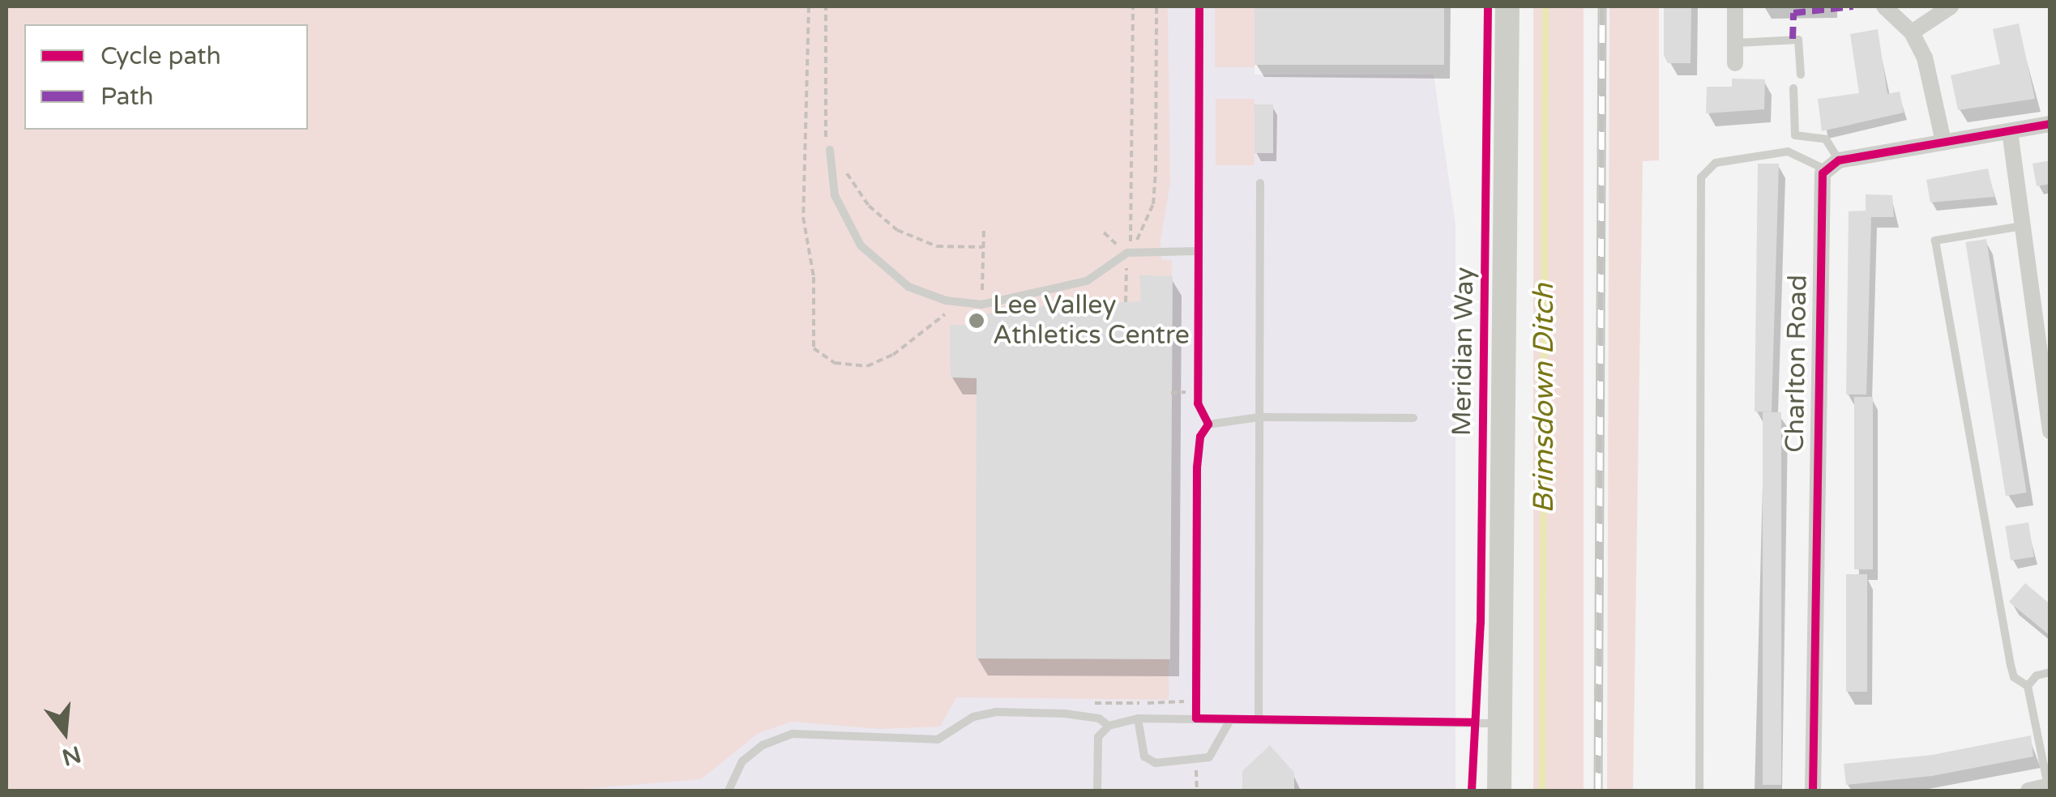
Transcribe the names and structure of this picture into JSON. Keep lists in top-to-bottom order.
{
  "streets": {
    "main road": ["Meridian Way"],
    "street": ["Charlton Road"]
  },
  "water": ["Brimsdown Ditch"],
  "places": ["Lee Valley Athletics Centre"],
  "legend": ["Cycle path", "Path"],
  "north": "bottom"
}
